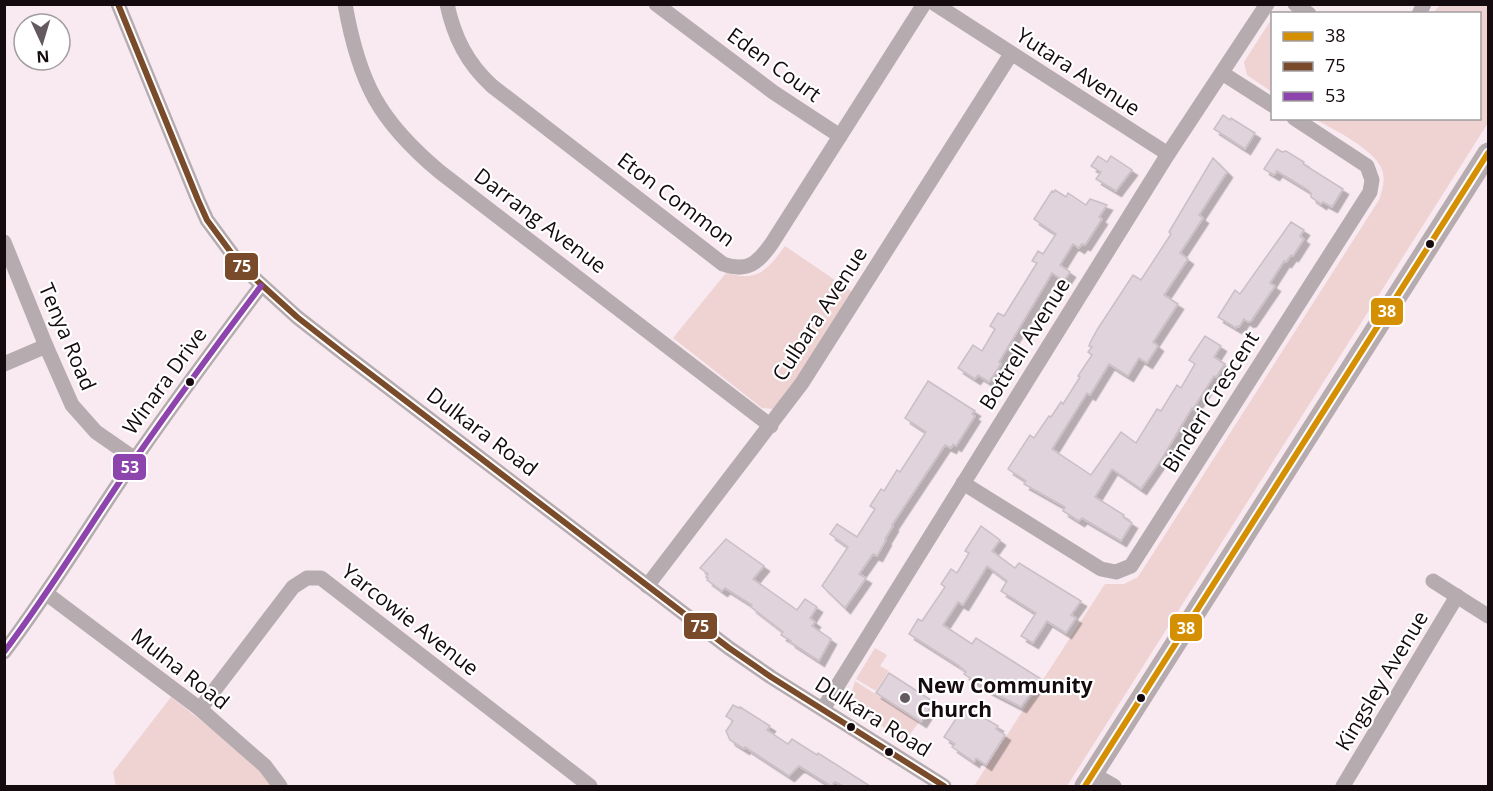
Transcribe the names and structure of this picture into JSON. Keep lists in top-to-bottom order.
{
  "streets": {
    "street": [
      "Eden Court",
      "Yutara Avenue",
      "Eton Common",
      "Darrang Avenue",
      "Culbara Avenue",
      "Tenya Road",
      "Bottrell Avenue",
      "Winara Drive",
      "Binderi Crescent",
      "Dulkara Road",
      "Yarcowie Avenue",
      "Mulna Road",
      "Kingsley Avenue"
    ]
  },
  "crossings": [
    ["Eden Court", "Eton Common"],
    ["Yutara Avenue", "Culbara Avenue"],
    ["Yutara Avenue", "Bottrell Avenue"],
    ["Darrang Avenue", "Culbara Avenue"],
    ["Culbara Avenue", "Dulkara Road"],
    ["Tenya Road", "Winara Drive"],
    ["Bottrell Avenue", "Binderi Crescent"],
    ["Bottrell Avenue", "Dulkara Road"],
    ["Winara Drive", "Dulkara Road"],
    ["Winara Drive", "Mulna Road"],
    ["Yarcowie Avenue", "Mulna Road"]
  ],
  "places": ["New Community Church"],
  "lines": ["transit line 75", "transit line 38", "transit line 53"],
  "legend": ["38", "75", "53"],
  "north": "bottom"
}
